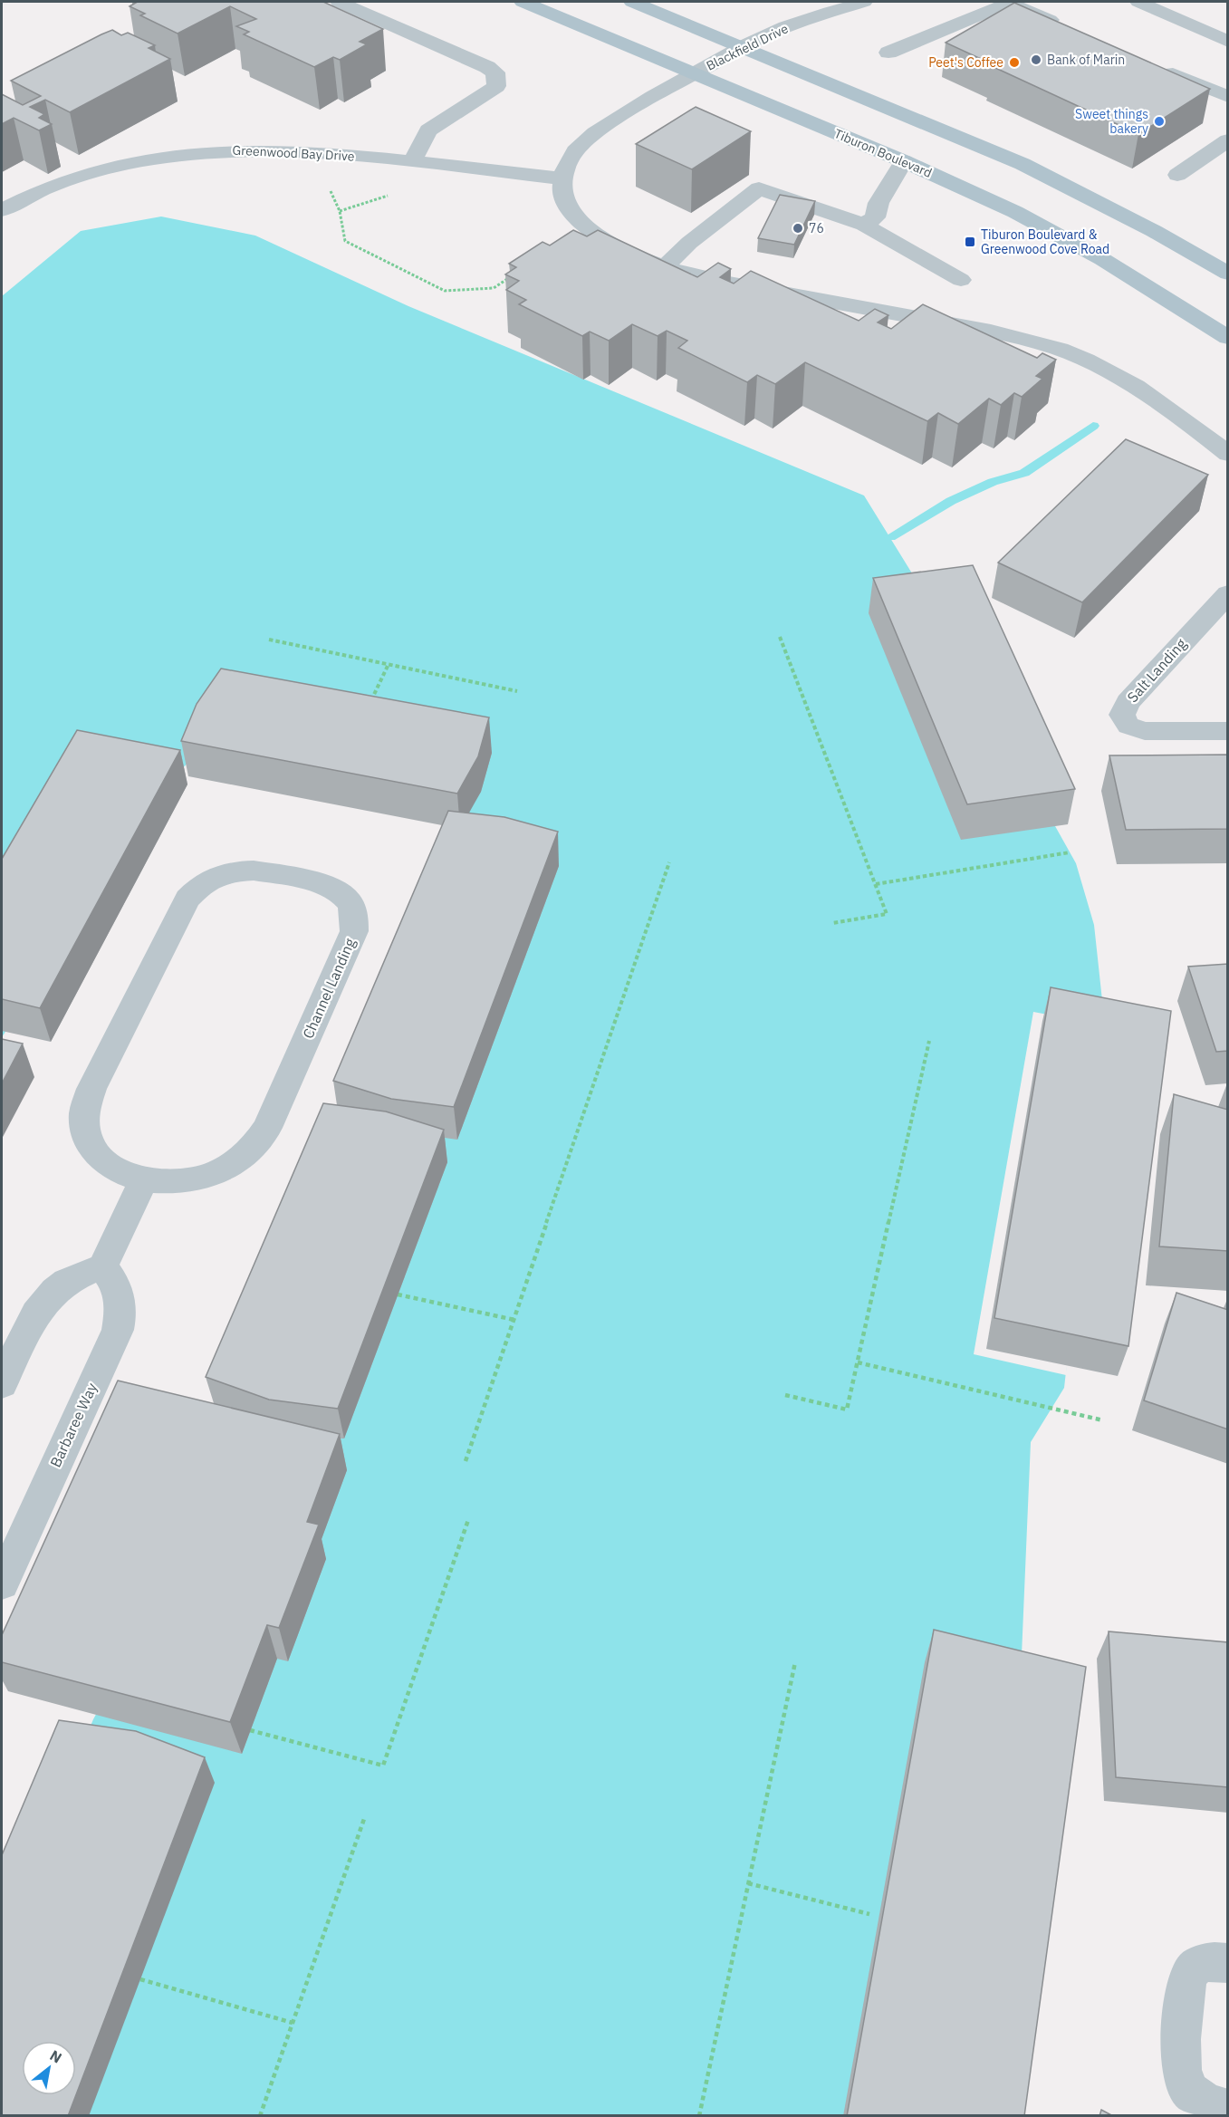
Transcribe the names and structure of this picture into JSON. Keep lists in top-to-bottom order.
{
  "streets": {
    "main road": ["Tiburon Boulevard"],
    "street": [
      "Blackfield Drive",
      "Greenwood Bay Drive",
      "Salt Landing",
      "Channel Landing",
      "Barbaree Way"
    ]
  },
  "crossings": [
    ["Blackfield Drive", "Greenwood Bay Drive"],
    ["Blackfield Drive", "Tiburon Boulevard"]
  ],
  "places": {
    "other": [
      "Bank of Marin",
      "Peet's Coffee",
      "Sweet things bakery",
      "76"
    ],
    "transit": ["Tiburon Boulevard & Greenwood Cove Road"]
  },
  "north": "top right"
}
